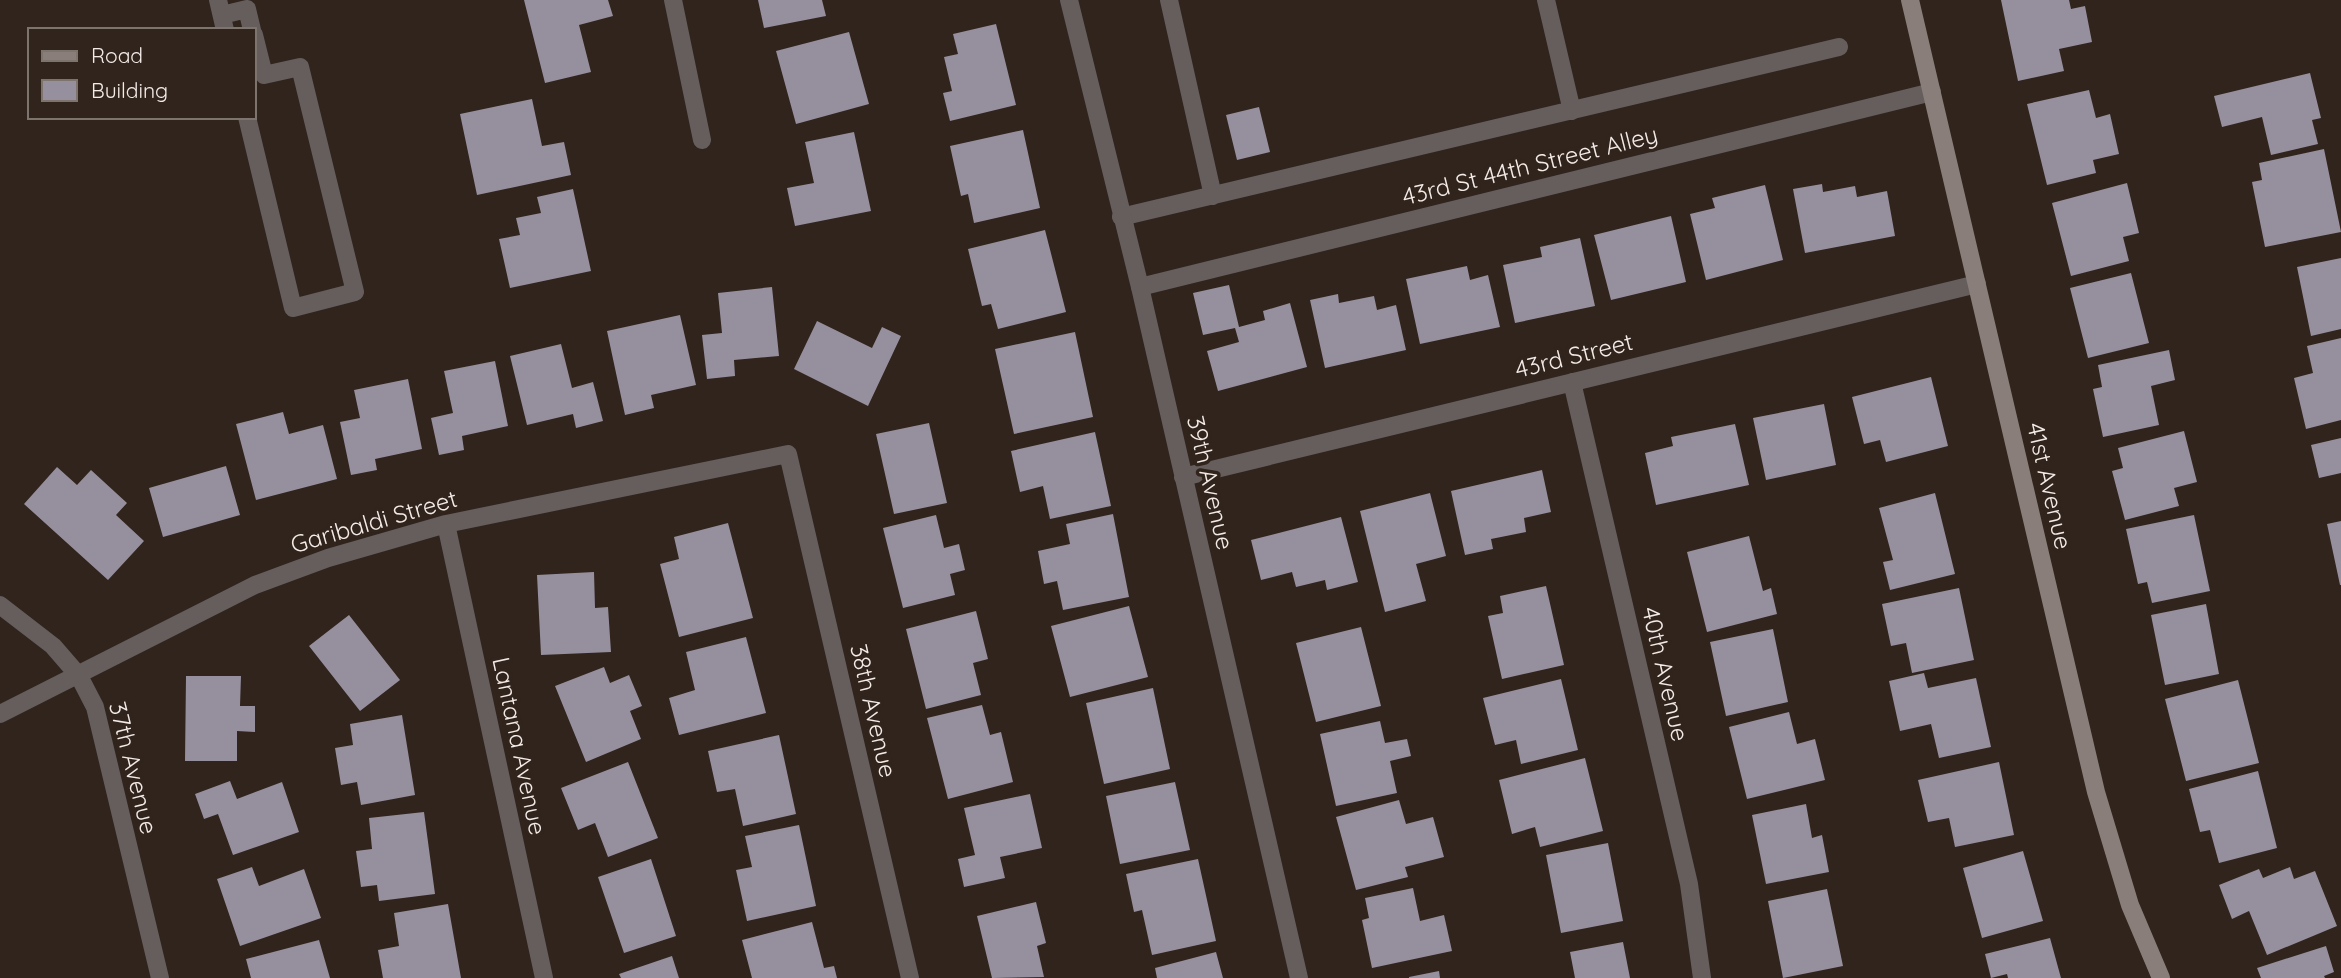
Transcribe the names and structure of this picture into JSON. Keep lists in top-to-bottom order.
{
  "streets": {
    "street": [
      "43rd St 44th Street Alley",
      "43rd Street",
      "39th Avenue",
      "41st Avenue",
      "Garibaldi Street",
      "40th Avenue",
      "38th Avenue",
      "Lantana Avenue",
      "37th Avenue"
    ]
  },
  "crossings": [
    ["43rd St 44th Street Alley", "39th Avenue"],
    ["43rd St 44th Street Alley", "41st Avenue"],
    ["43rd Street", "39th Avenue"],
    ["43rd Street", "41st Avenue"],
    ["43rd Street", "40th Avenue"],
    ["Garibaldi Street", "38th Avenue"],
    ["Garibaldi Street", "Lantana Avenue"],
    ["Garibaldi Street", "37th Avenue"]
  ],
  "legend": ["Road", "Building"]
}
